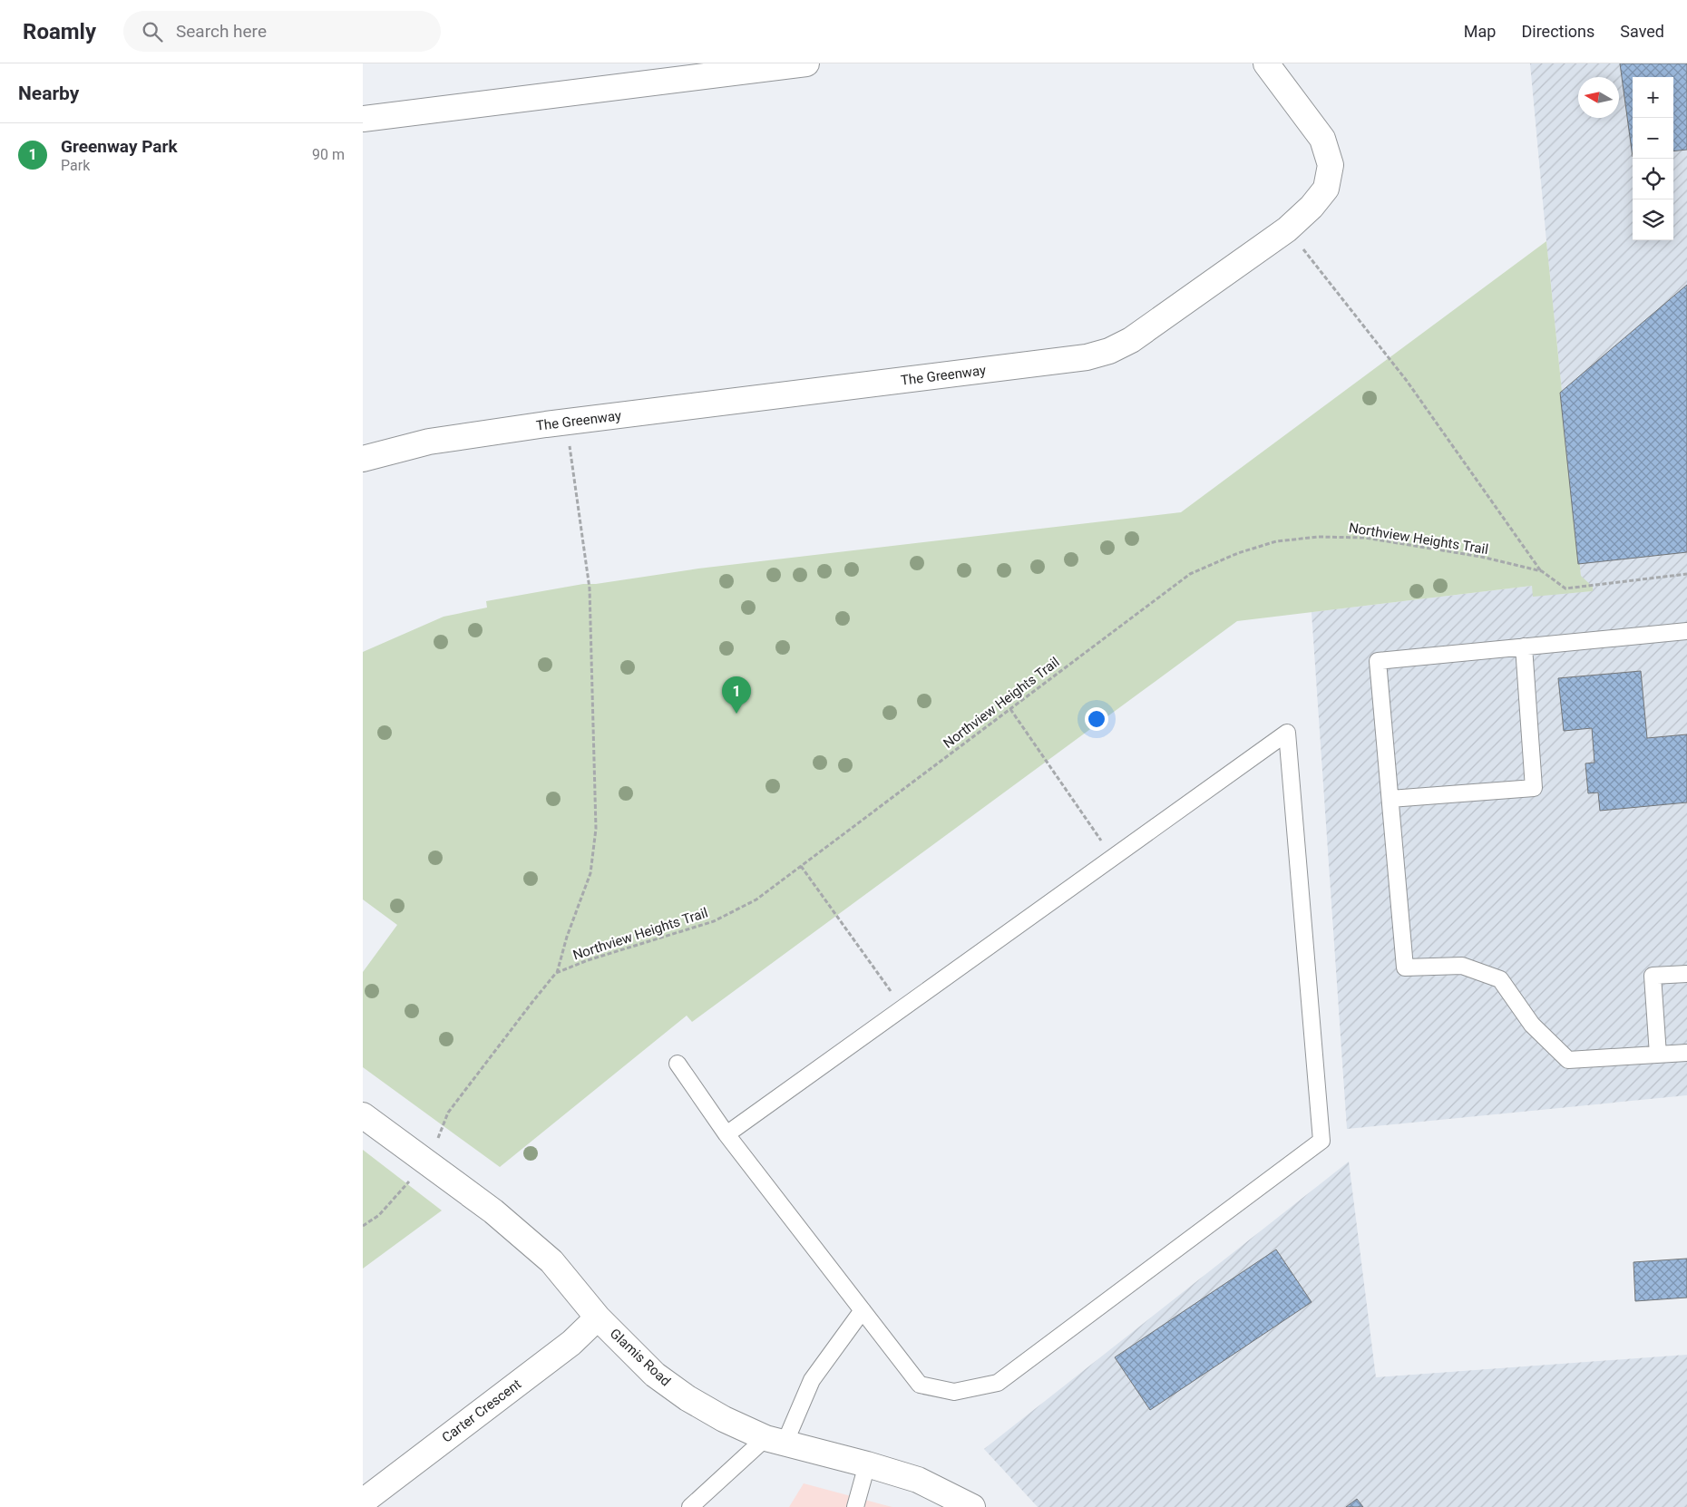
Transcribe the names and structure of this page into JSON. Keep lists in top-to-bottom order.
{
  "streets": {
    "street": ["The Greenway", "Glamis Road", "Carter Crescent"],
    "path": ["Northview Heights Trail"]
  },
  "crossings": [
    ["Glamis Road", "Carter Crescent"]
  ],
  "north": "left",
  "page": {
    "header": "Roamly",
    "search": "Search here",
    "nav": ["Map", "Directions", "Saved"],
    "heading": "Nearby",
    "map_buttons": ["+", "−"],
    "list": [
      {
        "mark": "1",
        "name": "Greenway Park",
        "note": "Park",
        "value": "90 m"
      }
    ],
    "pins": "1"
  }
}
